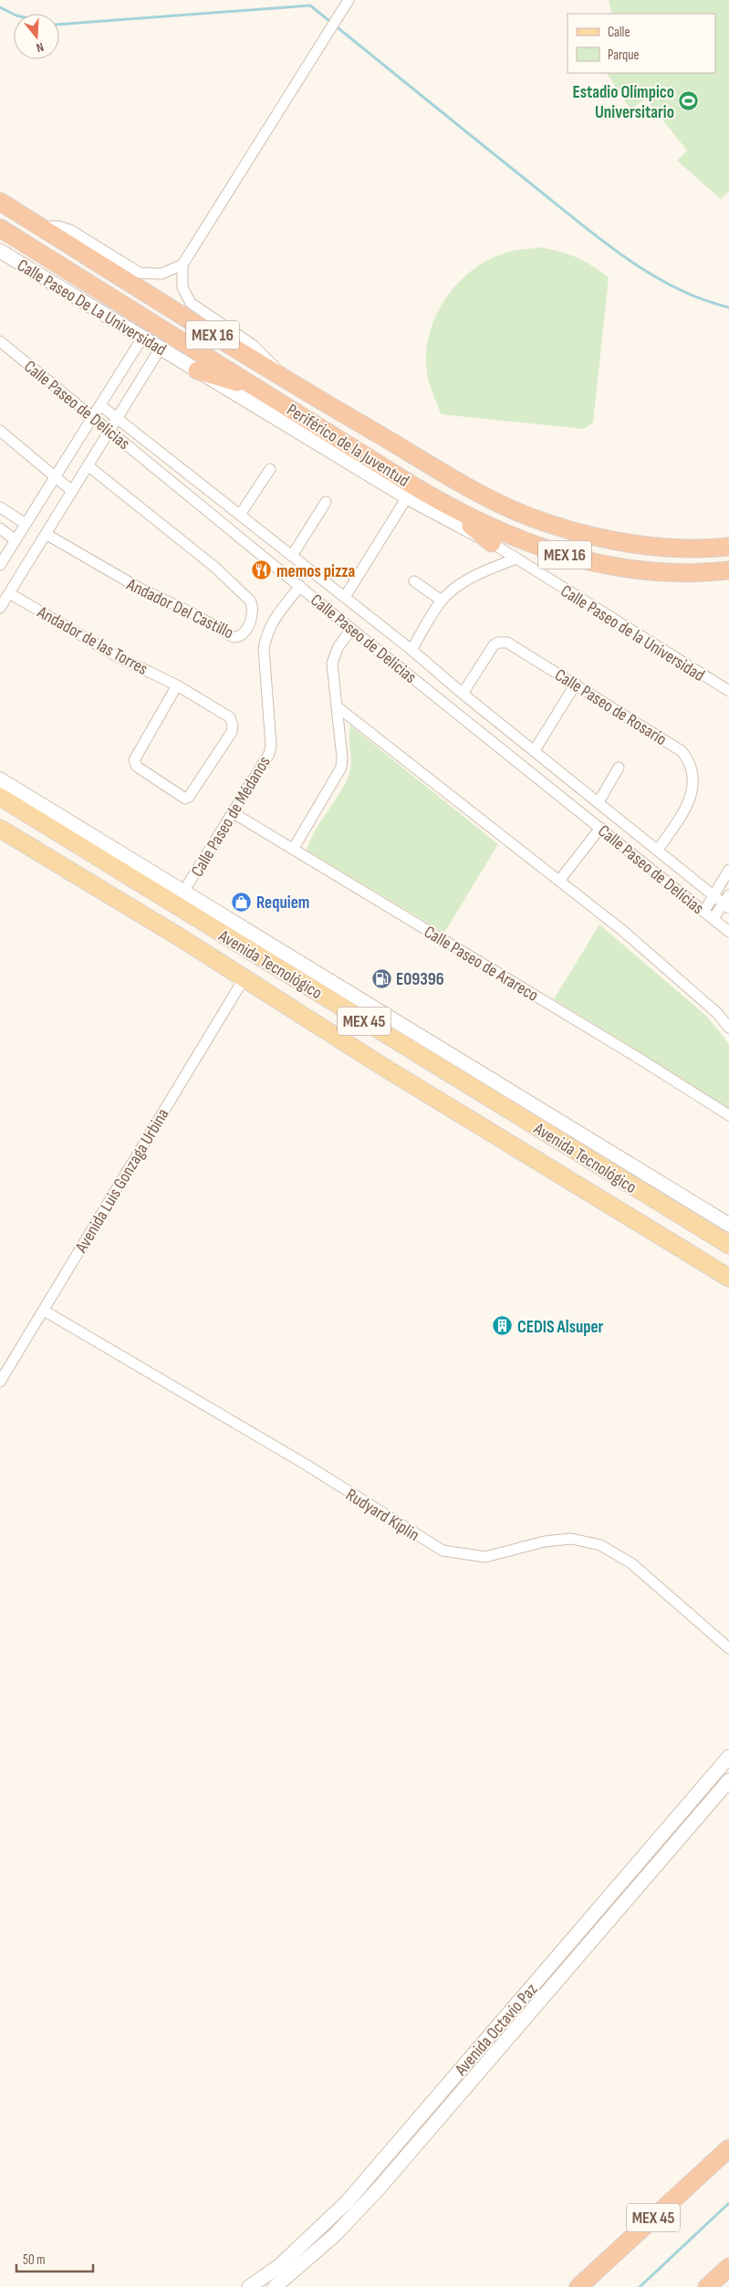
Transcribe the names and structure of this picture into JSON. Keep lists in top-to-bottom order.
{
  "streets": {
    "highway": ["MEX 16", "Periférico de la Juventud", "MEX 45"],
    "main road": ["Avenida Tecnológico"],
    "street": [
      "Calle Paseo De La Universidad",
      "Calle Paseo de Delicias",
      "Andador Del Castillo",
      "Calle Paseo de la Universidad",
      "Andador de las Torres",
      "Calle Paseo de Rosario",
      "Calle Paseo de Médanos",
      "Calle Paseo de Arareco",
      "Avenida Luis Gonzaga Urbina",
      "Rudyard Kiplin",
      "Avenida Octavio Paz"
    ]
  },
  "crossings": [
    ["Calle Paseo De La Universidad", "Calle Paseo de la Universidad"],
    ["Calle Paseo de Delicias", "Calle Paseo de Rosario"],
    ["Calle Paseo de Delicias", "Calle Paseo de Médanos"],
    ["Calle Paseo de Médanos", "Calle Paseo de Arareco"],
    ["Avenida Tecnológico", "Avenida Luis Gonzaga Urbina"],
    ["Avenida Luis Gonzaga Urbina", "Rudyard Kiplin"]
  ],
  "places": {
    "sports": ["Estadio Olímpico Universitario"],
    "restaurant": ["memos pizza"],
    "shop": ["Requiem"],
    "fuel station": ["E09396"],
    "building": ["CEDIS Alsuper"]
  },
  "legend": ["Calle", "Parque"],
  "scale_bar": "50 m",
  "north": "bottom"
}
